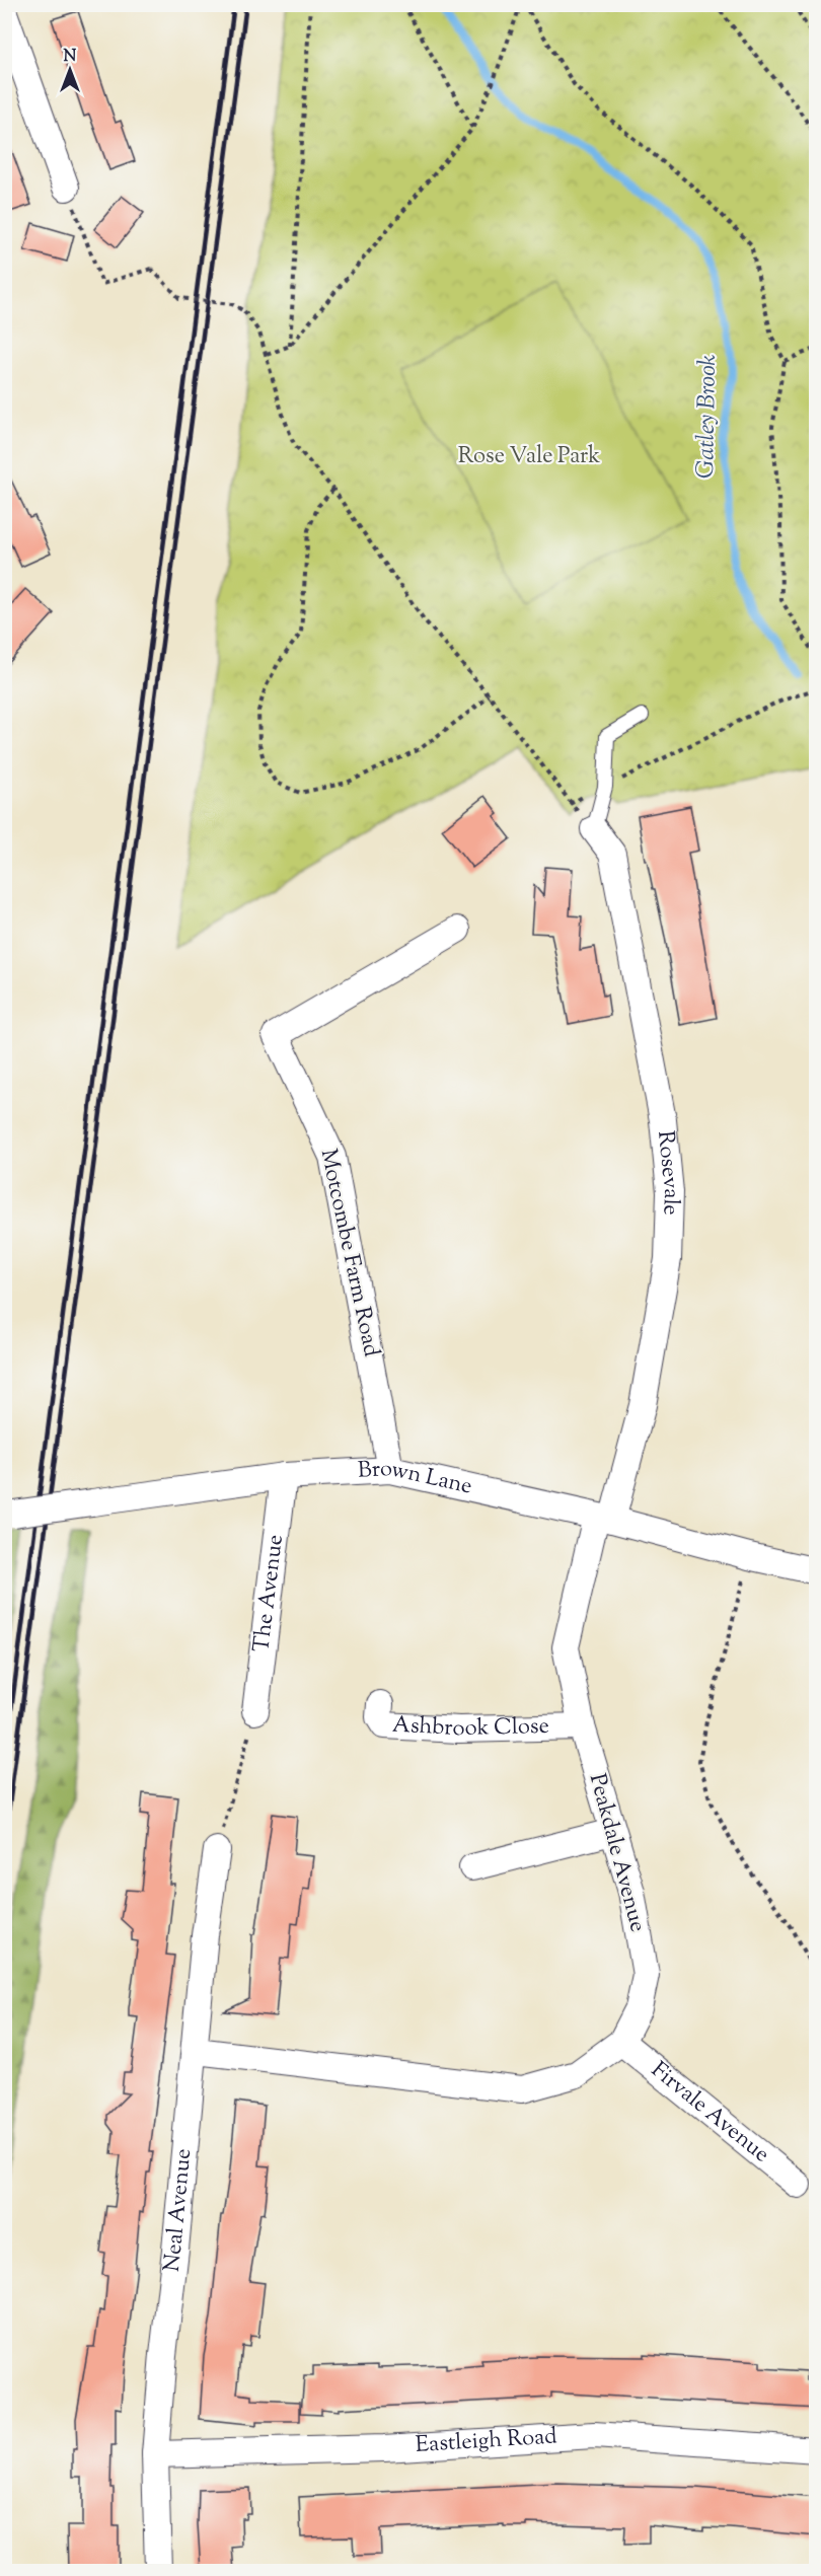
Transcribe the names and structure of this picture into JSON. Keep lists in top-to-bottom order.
{
  "streets": {
    "street": [
      "Rosevale",
      "Motcombe Farm Road",
      "Brown Lane",
      "The Avenue",
      "Ashbrook Close",
      "Peakdale Avenue",
      "Firvale Avenue",
      "Neal Avenue",
      "Eastleigh Road"
    ]
  },
  "crossings": [
    ["Rosevale", "Brown Lane"],
    ["Rosevale", "Peakdale Avenue"],
    ["Motcombe Farm Road", "Brown Lane"],
    ["Brown Lane", "The Avenue"],
    ["Brown Lane", "Peakdale Avenue"],
    ["Ashbrook Close", "Peakdale Avenue"],
    ["Peakdale Avenue", "Firvale Avenue"],
    ["Peakdale Avenue", "Neal Avenue"],
    ["Neal Avenue", "Eastleigh Road"]
  ],
  "water": ["Gatley Brook"],
  "parks": ["Rose Vale Park"],
  "north": "top"
}
